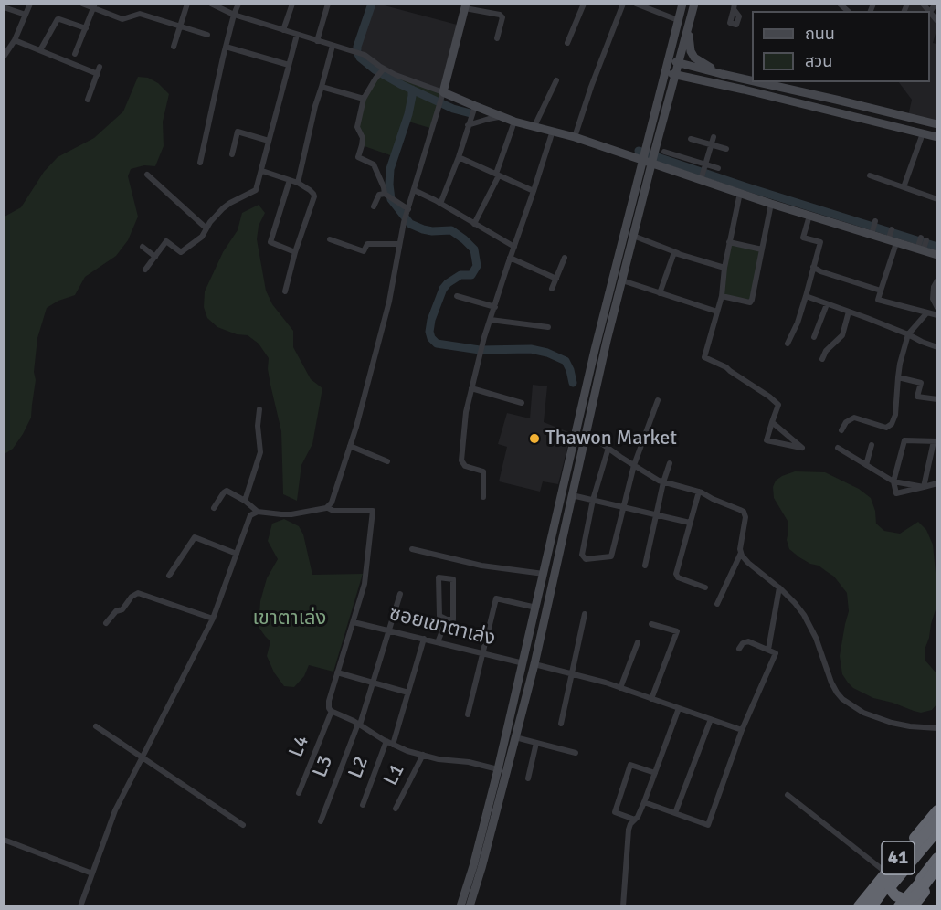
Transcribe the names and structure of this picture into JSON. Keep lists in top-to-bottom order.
{
  "streets": {
    "highway": ["41"],
    "street": [
      "ซอยเขาตาเล่ง",
      "L4",
      "L3",
      "L2",
      "L1"
    ]
  },
  "crossings": [
    ["ซอยเขาตาเล่ง", "L4"],
    ["ซอยเขาตาเล่ง", "L3"]
  ],
  "parks": ["เขาตาเล่ง"],
  "places": ["Thawon Market"],
  "legend": ["ถนน", "สวน"]
}
